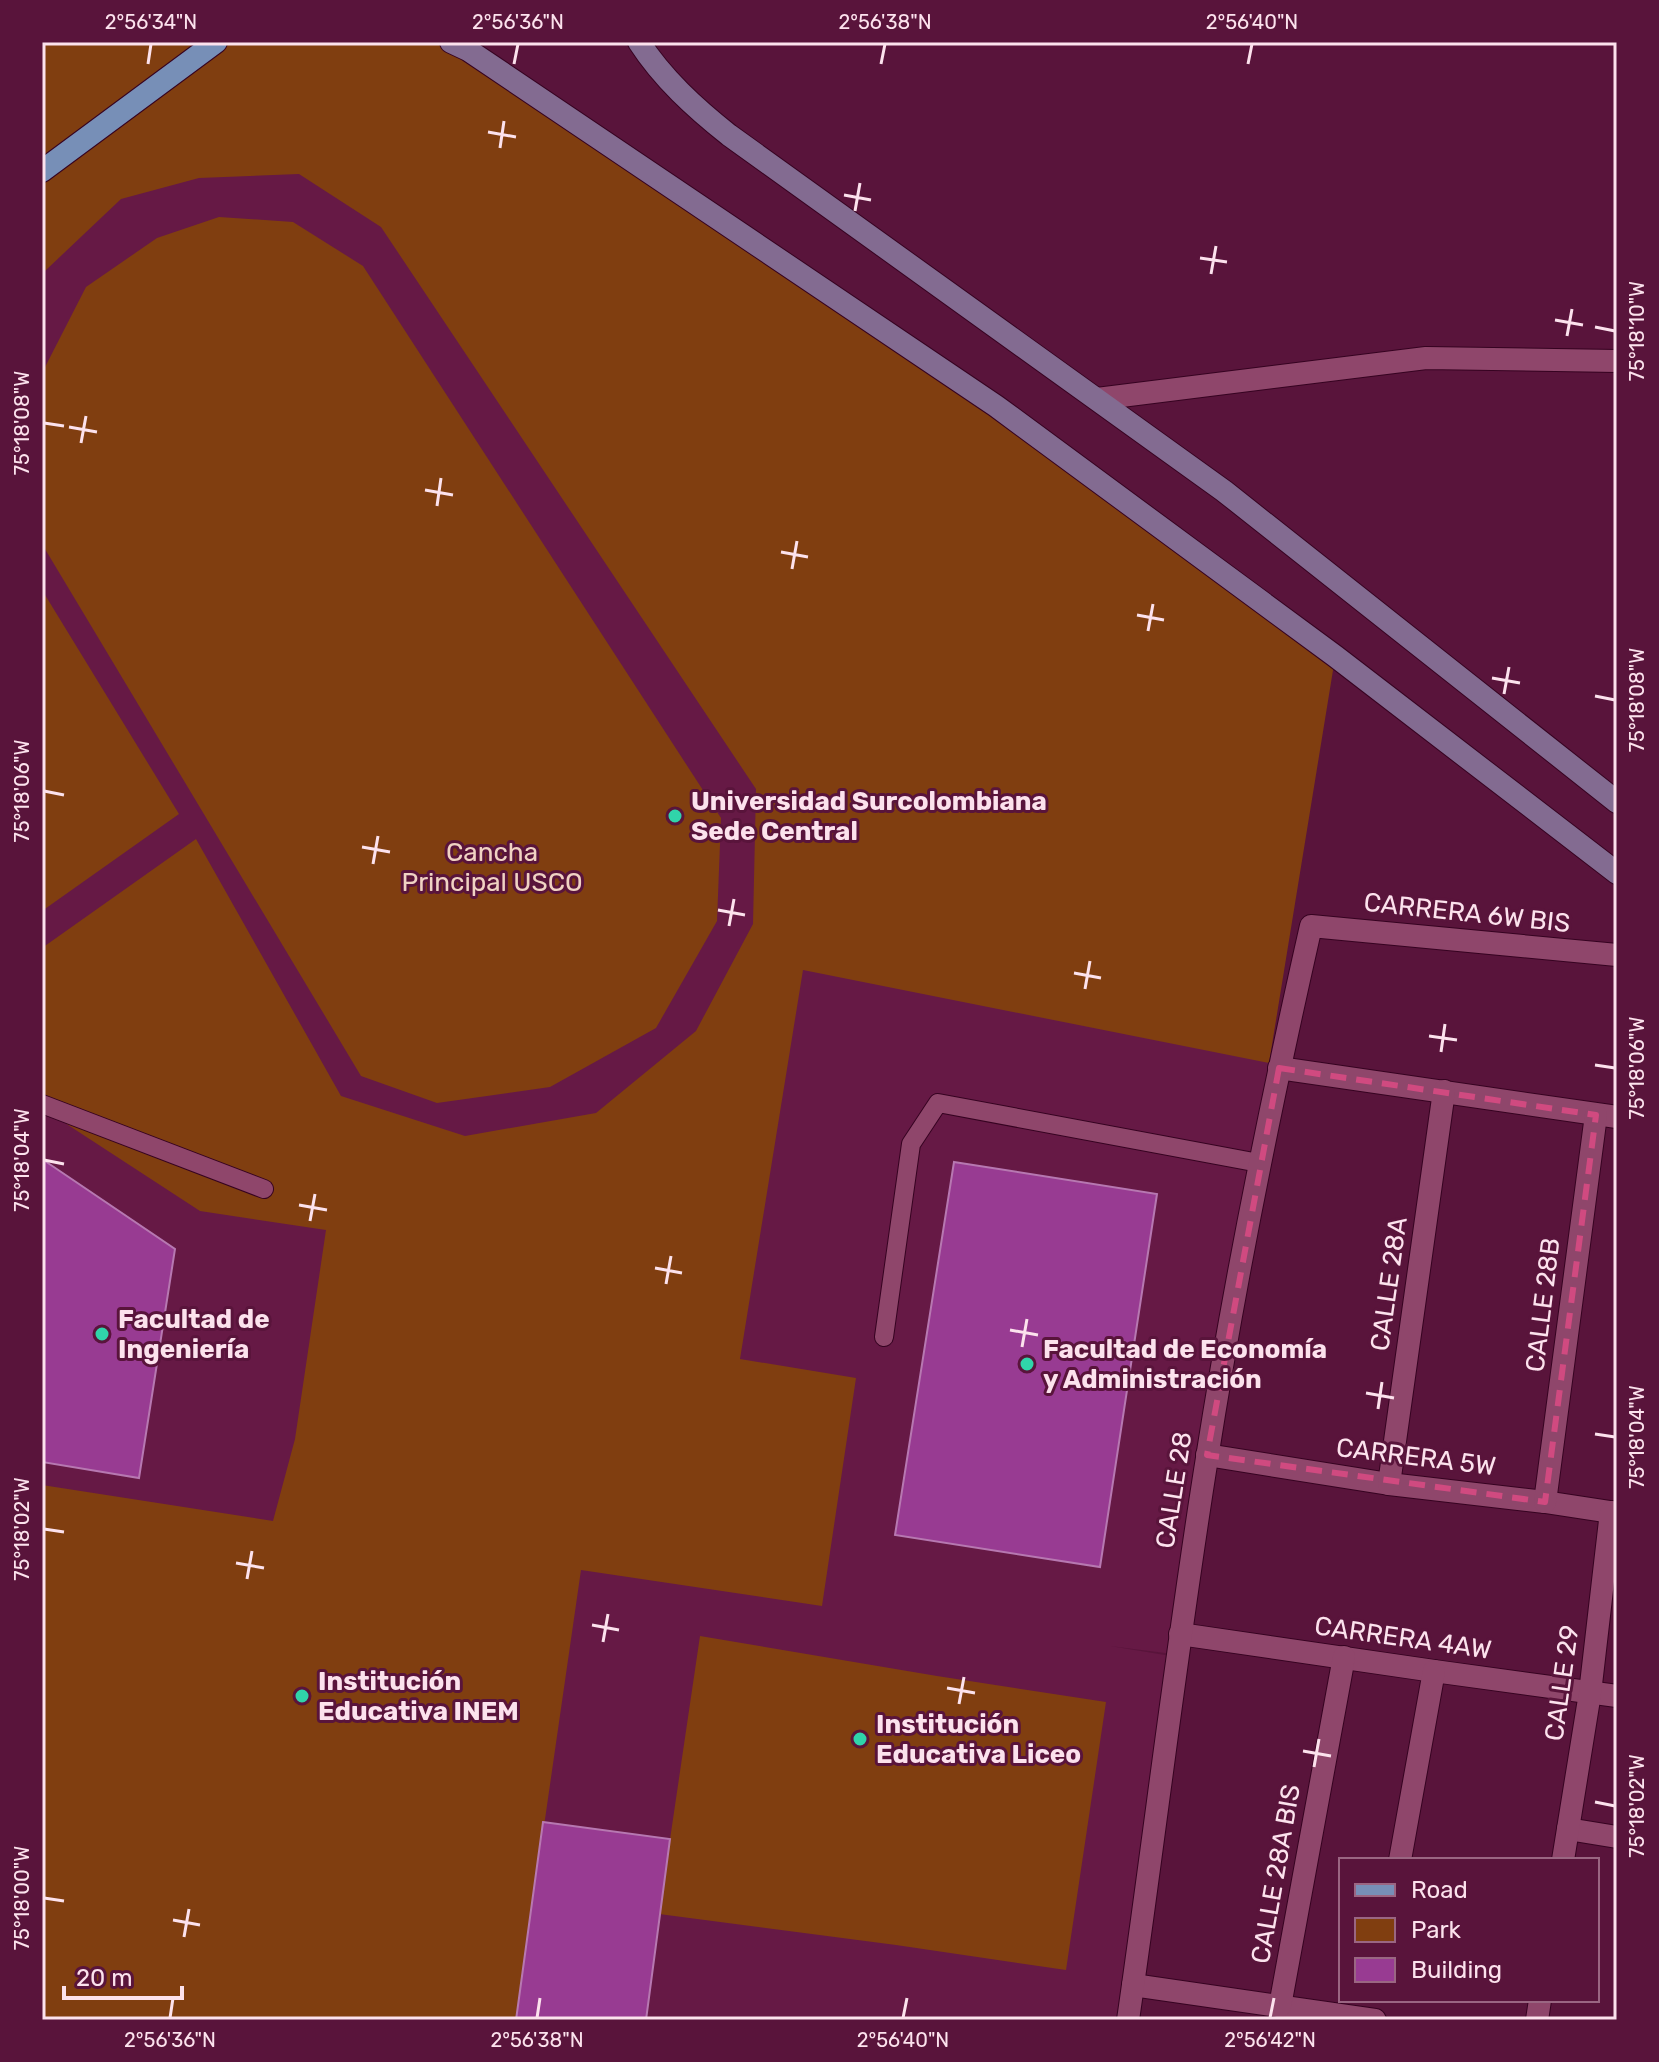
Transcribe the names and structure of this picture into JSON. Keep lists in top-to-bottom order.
{
  "streets": {
    "street": [
      "CARRERA 6W BIS",
      "CALLE 28A",
      "CALLE 28B",
      "CARRERA 5W",
      "CALLE 28",
      "CARRERA 4AW",
      "CALLE 29",
      "CALLE 28A BIS"
    ]
  },
  "crossings": [
    ["CARRERA 6W BIS", "CALLE 28"],
    ["CALLE 28A", "CARRERA 5W"],
    ["CALLE 28B", "CARRERA 5W"],
    ["CARRERA 5W", "CALLE 28"],
    ["CARRERA 5W", "CALLE 29"],
    ["CALLE 28", "CARRERA 4AW"],
    ["CARRERA 4AW", "CALLE 29"],
    ["CARRERA 4AW", "CALLE 28A BIS"]
  ],
  "parks": ["Cancha Principal USCO"],
  "places": [
    "Universidad Surcolombiana Sede Central",
    "Facultad de Ingeniería",
    "Facultad de Economía y Administración",
    "Institución Educativa INEM",
    "Institución Educativa Liceo"
  ],
  "legend": ["Road", "Park", "Building"],
  "scale_bar": "20 m",
  "coordinates": [
    "2°56'34\"N",
    "2°56'36\"N",
    "2°56'38\"N",
    "2°56'40\"N",
    "75°18'10\"W",
    "75°18'08\"W",
    "75°18'06\"W",
    "75°18'04\"W",
    "75°18'02\"W",
    "75°18'00\"W",
    "2°56'42\"N"
  ]
}
